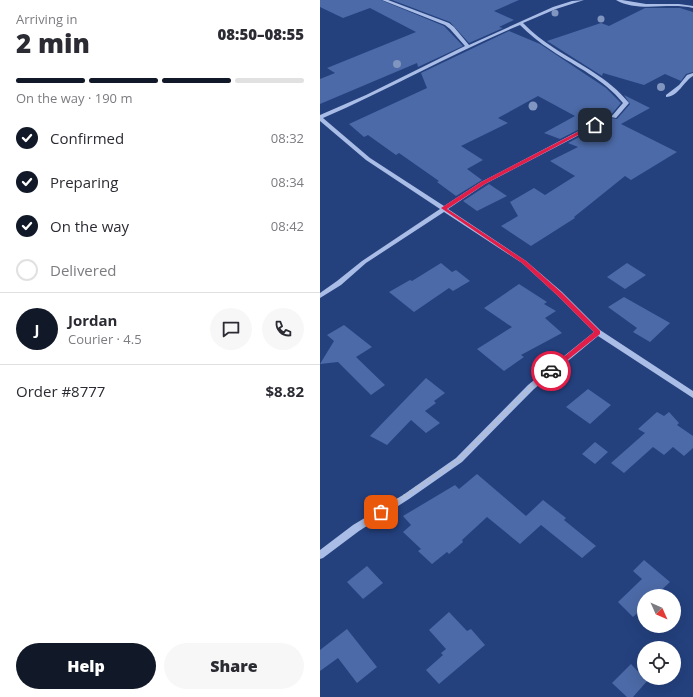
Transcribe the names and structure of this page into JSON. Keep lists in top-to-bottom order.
{
  "north": "bottom right",
  "page": {
    "heading": ["2 min", "Arriving in", "08:50–08:55"],
    "panel": [
      "Jordan",
      "Courier · 4.5",
      "Order #8777",
      "$8.82"
    ],
    "bar": "On the way · 190 m",
    "list": [
      ["Confirmed", "08:32"],
      ["Preparing", "08:34"],
      ["On the way", "08:42"],
      "Delivered"
    ],
    "round": "J",
    "buttons": ["Help", "Share"]
  }
}
